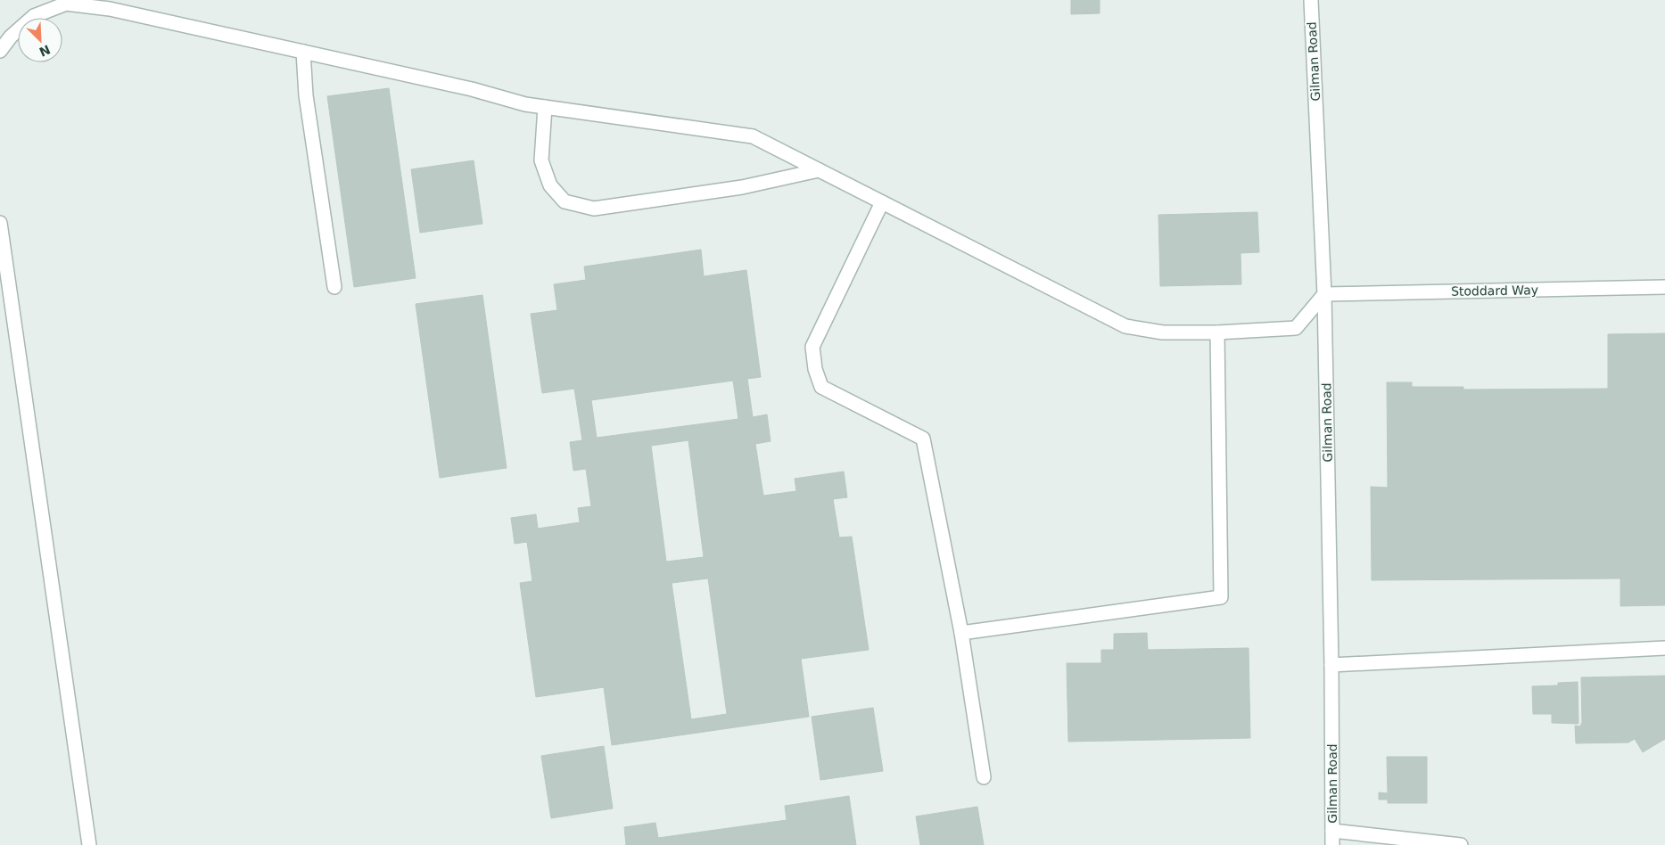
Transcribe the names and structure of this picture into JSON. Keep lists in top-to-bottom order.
{
  "streets": {
    "street": ["Gilman Road", "Stoddard Way"]
  },
  "crossings": [
    ["Gilman Road", "Stoddard Way"]
  ],
  "north": "bottom right"
}
